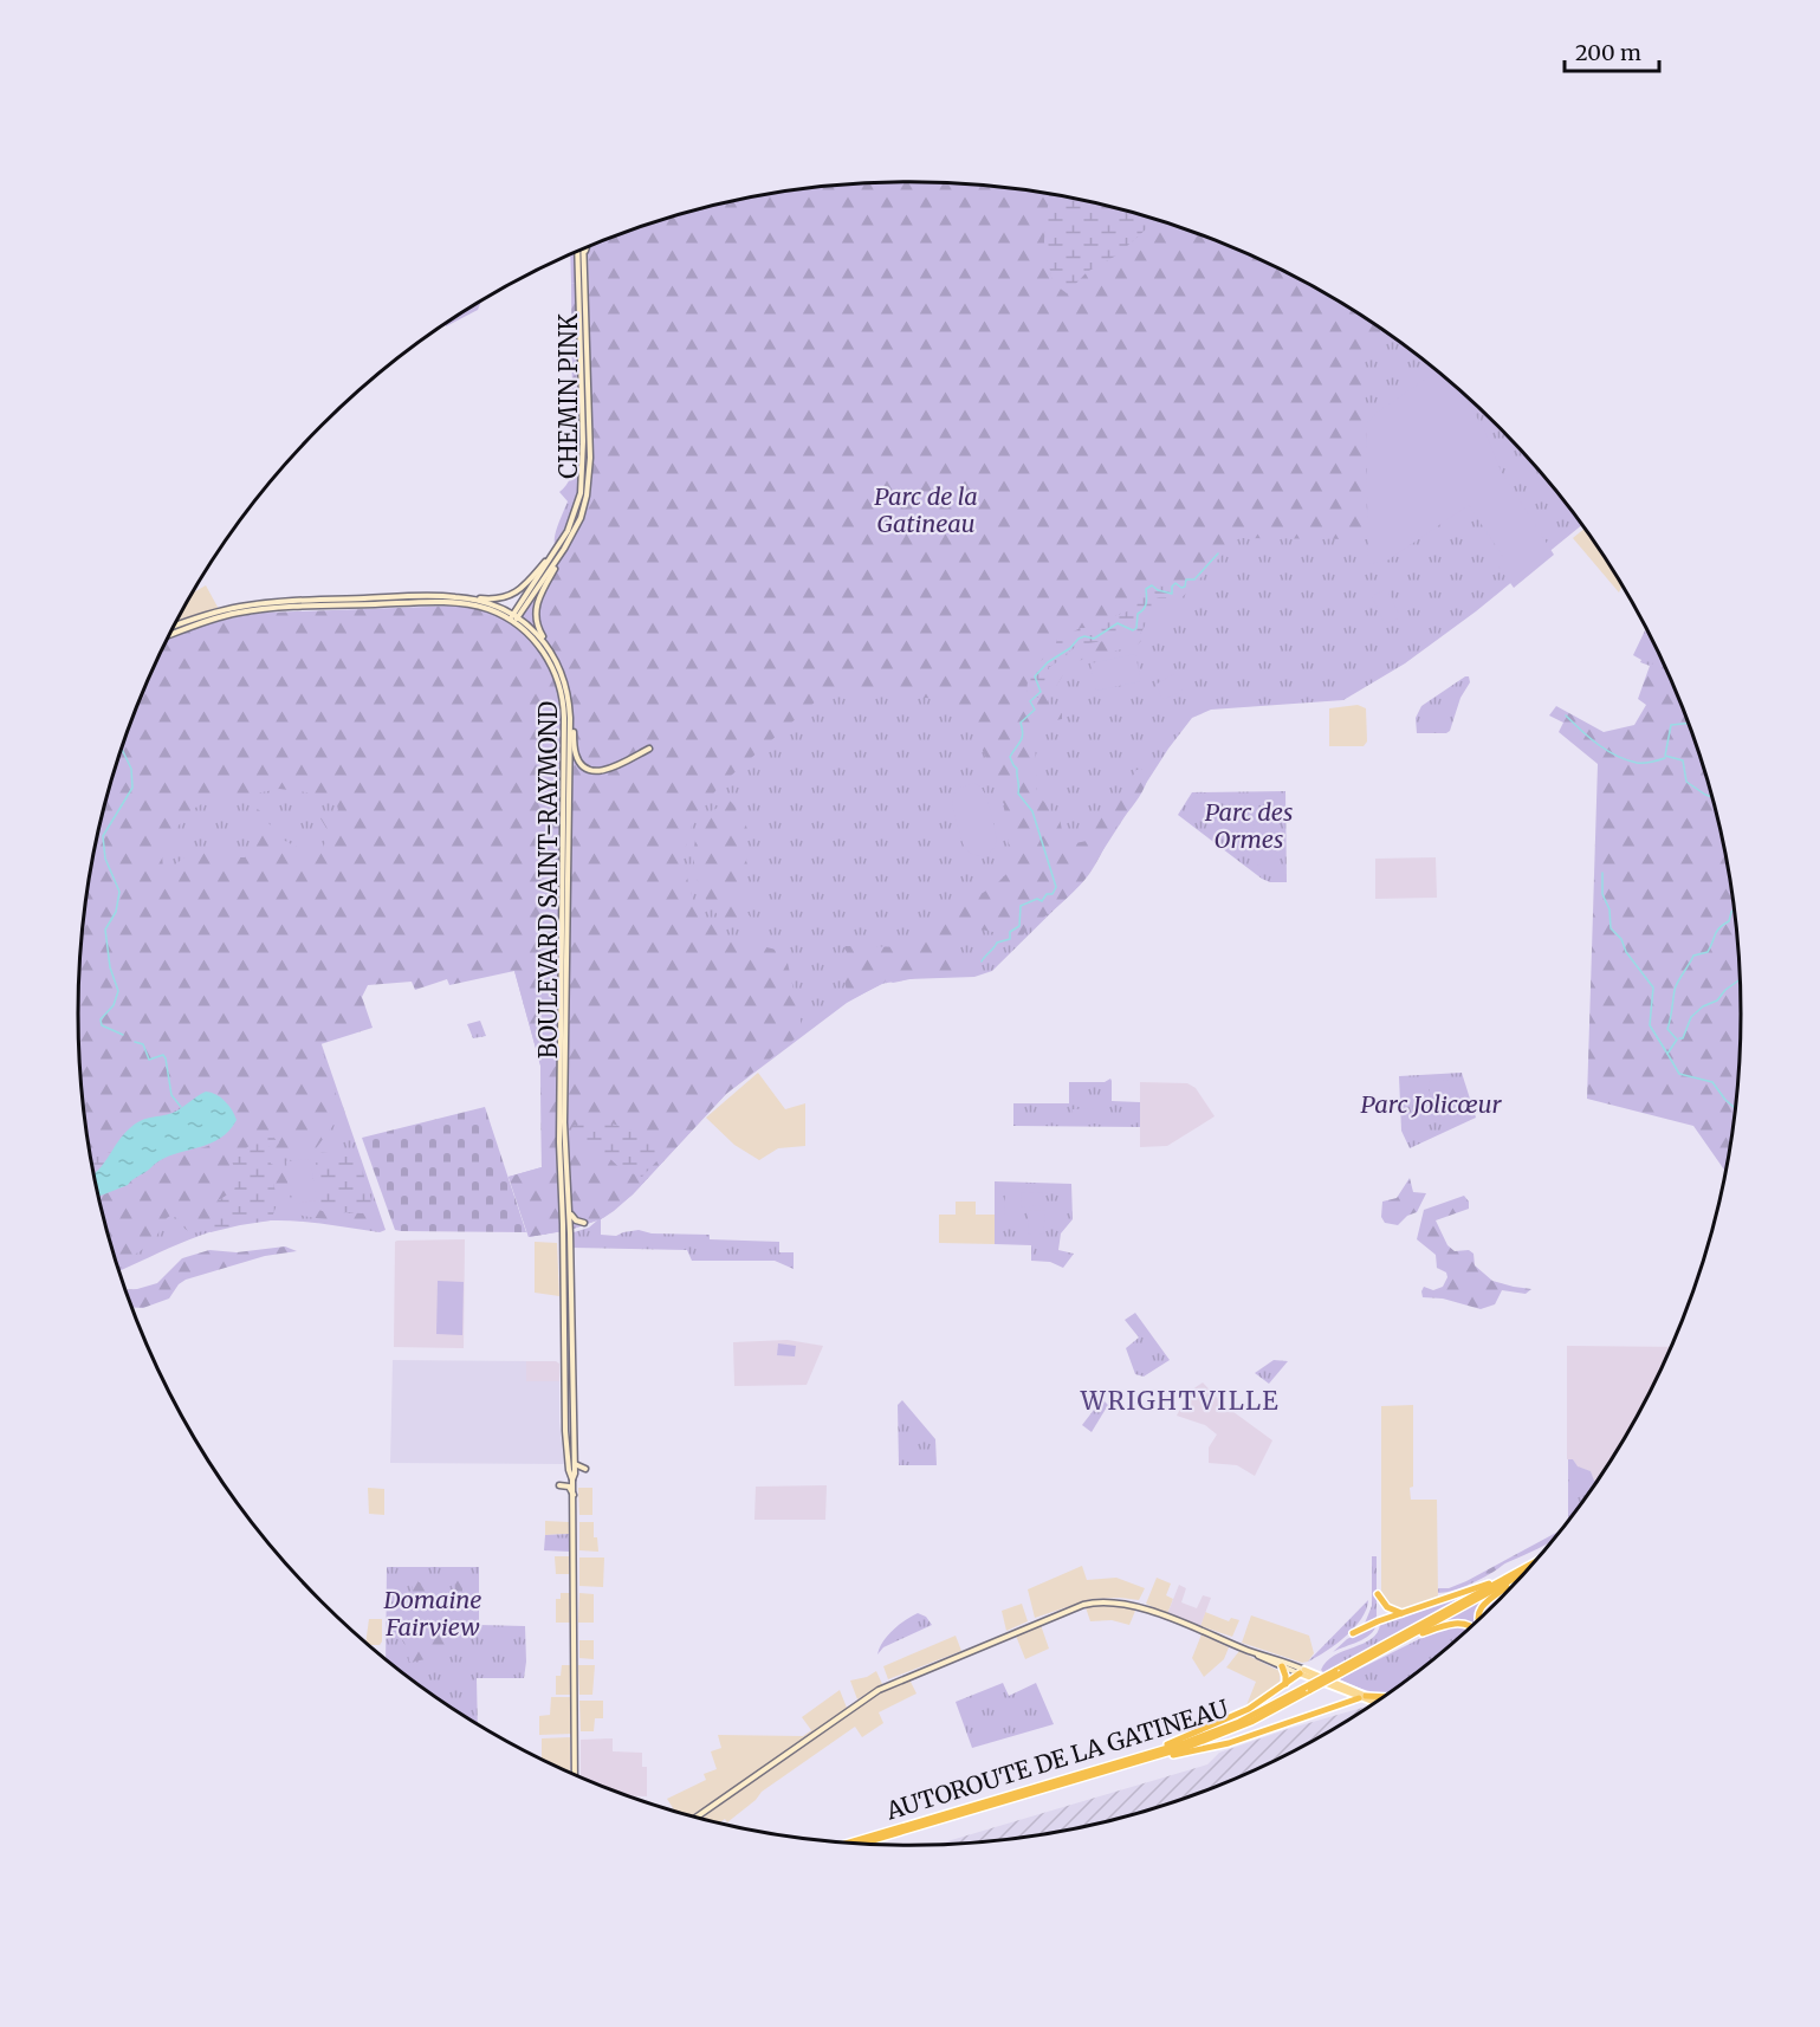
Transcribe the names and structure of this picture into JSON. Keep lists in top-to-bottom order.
{
  "streets": {
    "highway": ["AUTOROUTE DE LA GATINEAU"],
    "main road": ["CHEMIN PINK", "BOULEVARD SAINT-RAYMOND"]
  },
  "crossings": [
    ["CHEMIN PINK", "BOULEVARD SAINT-RAYMOND"]
  ],
  "districts": ["WRIGHTVILLE"],
  "parks": [
    "Parc de la Gatineau",
    "Parc des Ormes",
    "Parc Jolicœur",
    "Domaine Fairview"
  ],
  "scale_bar": "200 m"
}
